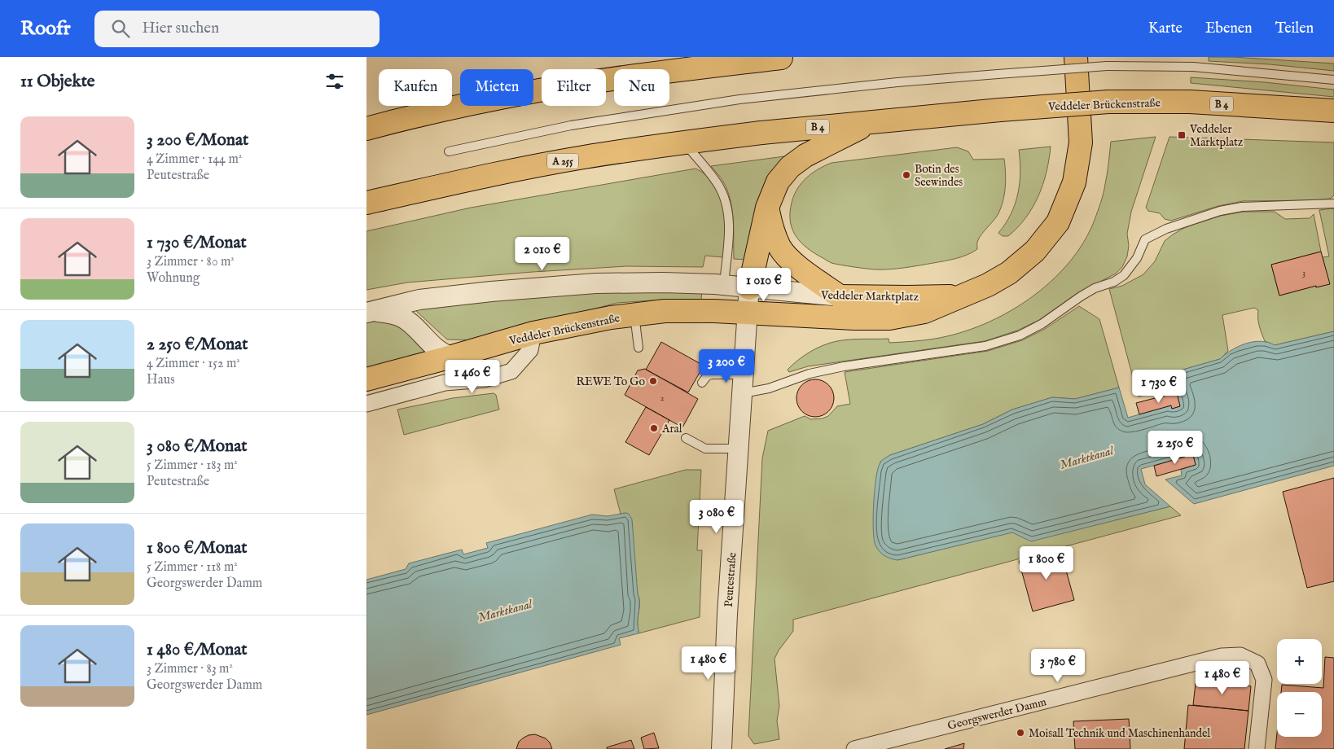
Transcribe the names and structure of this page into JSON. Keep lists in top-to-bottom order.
{
  "streets": {
    "main road": [
      "Veddeler Brückenstraße",
      "B 4",
      "A 255",
      "Veddeler Marktplatz"
    ],
    "street": ["Peutestraße", "Georgswerder Damm"]
  },
  "crossings": [
    ["Veddeler Brückenstraße", "B 4"],
    ["Veddeler Brückenstraße", "Veddeler Marktplatz"],
    ["Veddeler Brückenstraße", "Peutestraße"],
    ["B 4", "A 255"],
    ["Veddeler Marktplatz", "Peutestraße"]
  ],
  "water": ["Marktkanal"],
  "places": {
    "transit": ["Veddeler Marktplatz"],
    "other": [
      "Botin des Seewindes",
      "REWE To Go",
      "Aral",
      "Moisall Technik und Maschinenhandel"
    ]
  },
  "house_numbers": ["3", "2"],
  "page": {
    "header": "Roofr",
    "search": "Hier suchen",
    "nav": ["Karte", "Ebenen", "Teilen"],
    "heading": "11 Objekte",
    "chip": [
      "Kaufen",
      "Mieten",
      "Filter",
      "Neu"
    ],
    "list": [
      {
        "name": "3 200 €/Monat",
        "note": "4 Zimmer · 144 m² · Peutestraße"
      },
      {
        "name": "1 730 €/Monat",
        "note": "3 Zimmer · 80 m² · Wohnung"
      },
      {
        "name": "2 250 €/Monat",
        "note": "4 Zimmer · 152 m² · Haus"
      },
      {
        "name": "3 080 €/Monat",
        "note": "5 Zimmer · 183 m² · Peutestraße"
      },
      {
        "name": "1 800 €/Monat",
        "note": "5 Zimmer · 118 m² · Georgswerder Damm"
      },
      {
        "name": "1 480 €/Monat",
        "note": "3 Zimmer · 83 m² · Georgswerder Damm"
      }
    ],
    "price": [
      "2 010 €",
      "1 010 €",
      "3 200 €",
      "1 460 €",
      "1 730 €",
      "2 250 €",
      "3 080 €",
      "1 800 €",
      "1 480 €",
      "3 780 €",
      "1 480 €"
    ],
    "map_buttons": ["+", "−"]
  }
}
